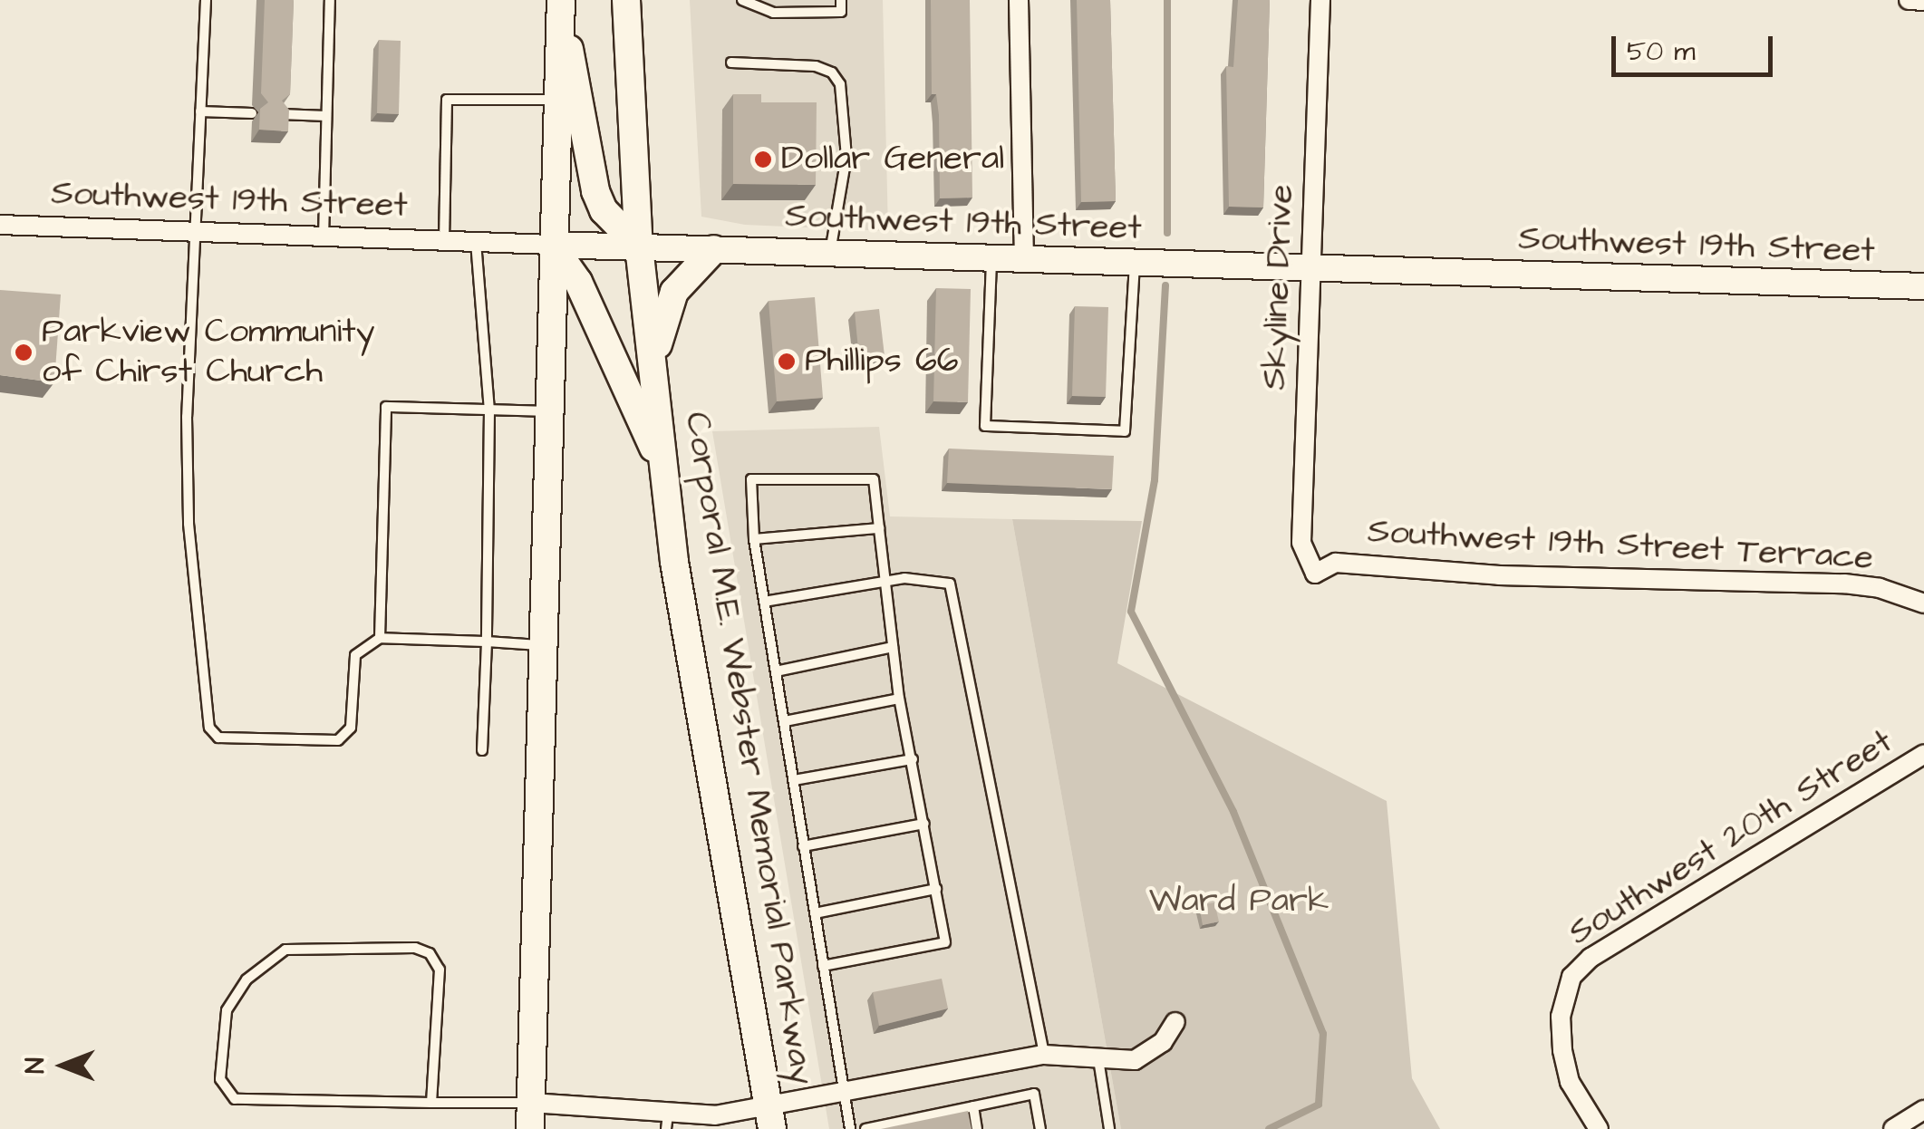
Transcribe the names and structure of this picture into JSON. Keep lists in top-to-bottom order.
{
  "streets": {
    "main road": ["Corporal M.E. Webster Memorial Parkway"],
    "street": [
      "Southwest 19th Street",
      "Skyline Drive",
      "Southwest 19th Street Terrace",
      "Southwest 20th Street"
    ]
  },
  "crossings": [
    ["Southwest 19th Street", "Skyline Drive"],
    ["Southwest 19th Street", "Corporal M.E. Webster Memorial Parkway"],
    ["Skyline Drive", "Southwest 19th Street Terrace"]
  ],
  "parks": ["Ward Park"],
  "places": ["Dollar General", "Parkview Community of Chirst Church", "Phillips 66"],
  "scale_bar": "50 m",
  "north": "left"
}
